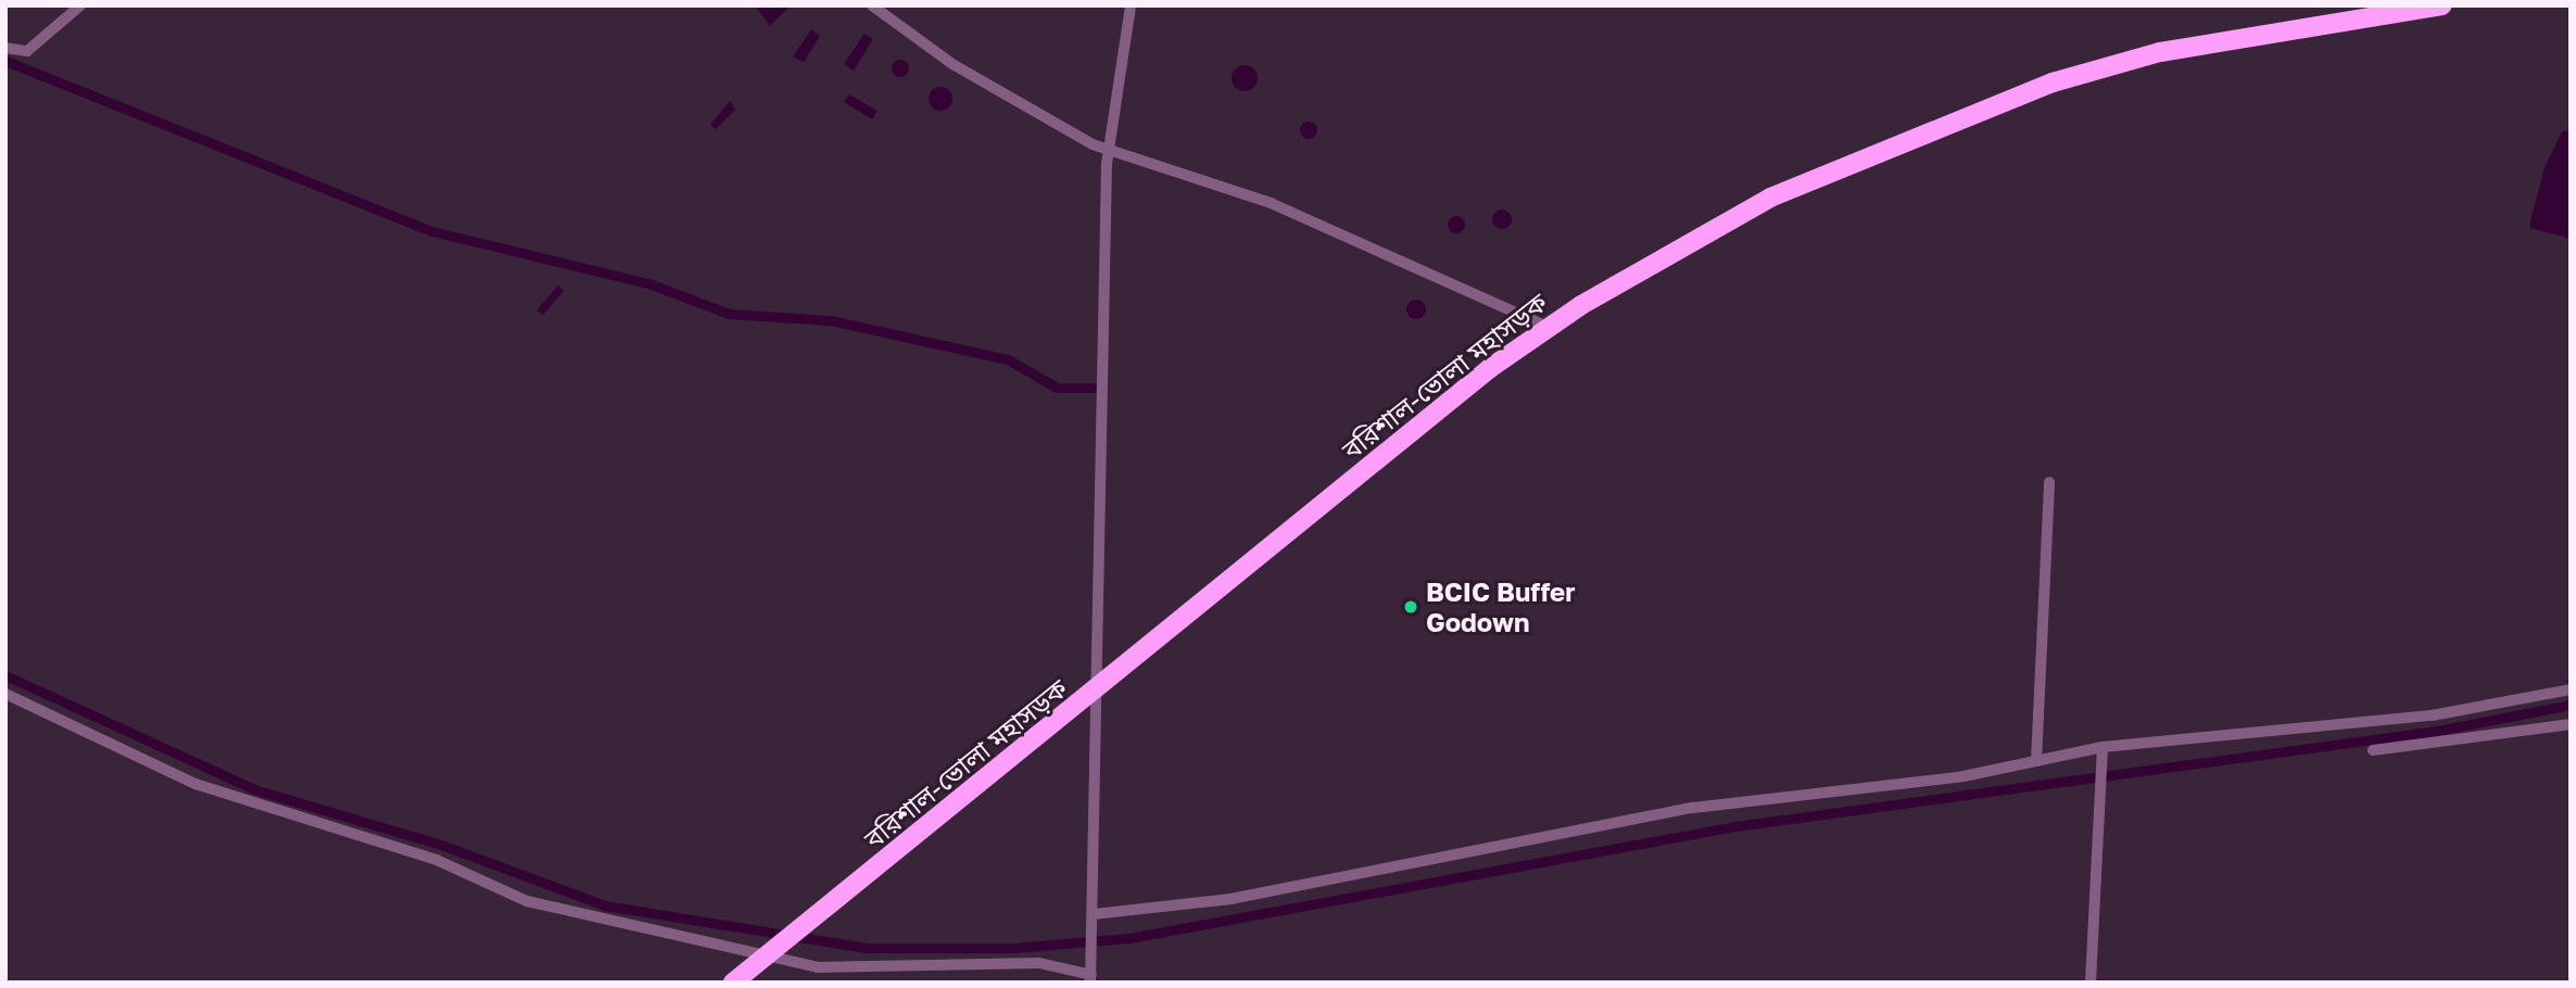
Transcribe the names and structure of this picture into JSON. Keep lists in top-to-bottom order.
{
  "streets": {
    "highway": ["বরিশাল-ভোলা মহাসড়ক"]
  },
  "places": ["BCIC Buffer Godown"]
}
